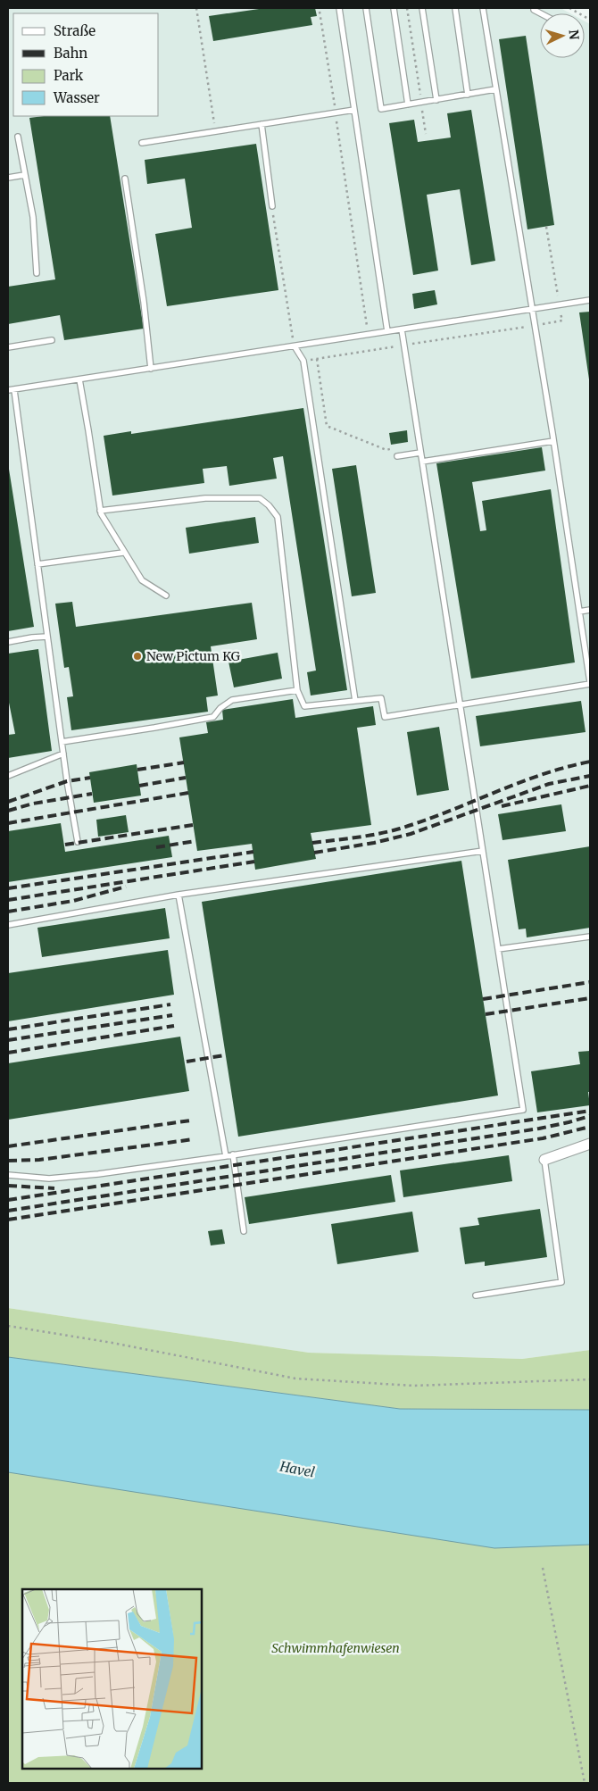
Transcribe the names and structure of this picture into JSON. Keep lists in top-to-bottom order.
{
  "water": ["Havel"],
  "parks": ["Schwimmhafenwiesen"],
  "places": ["New Pictum KG"],
  "legend": [
    "Straße",
    "Bahn",
    "Park",
    "Wasser"
  ],
  "north": "right"
}
